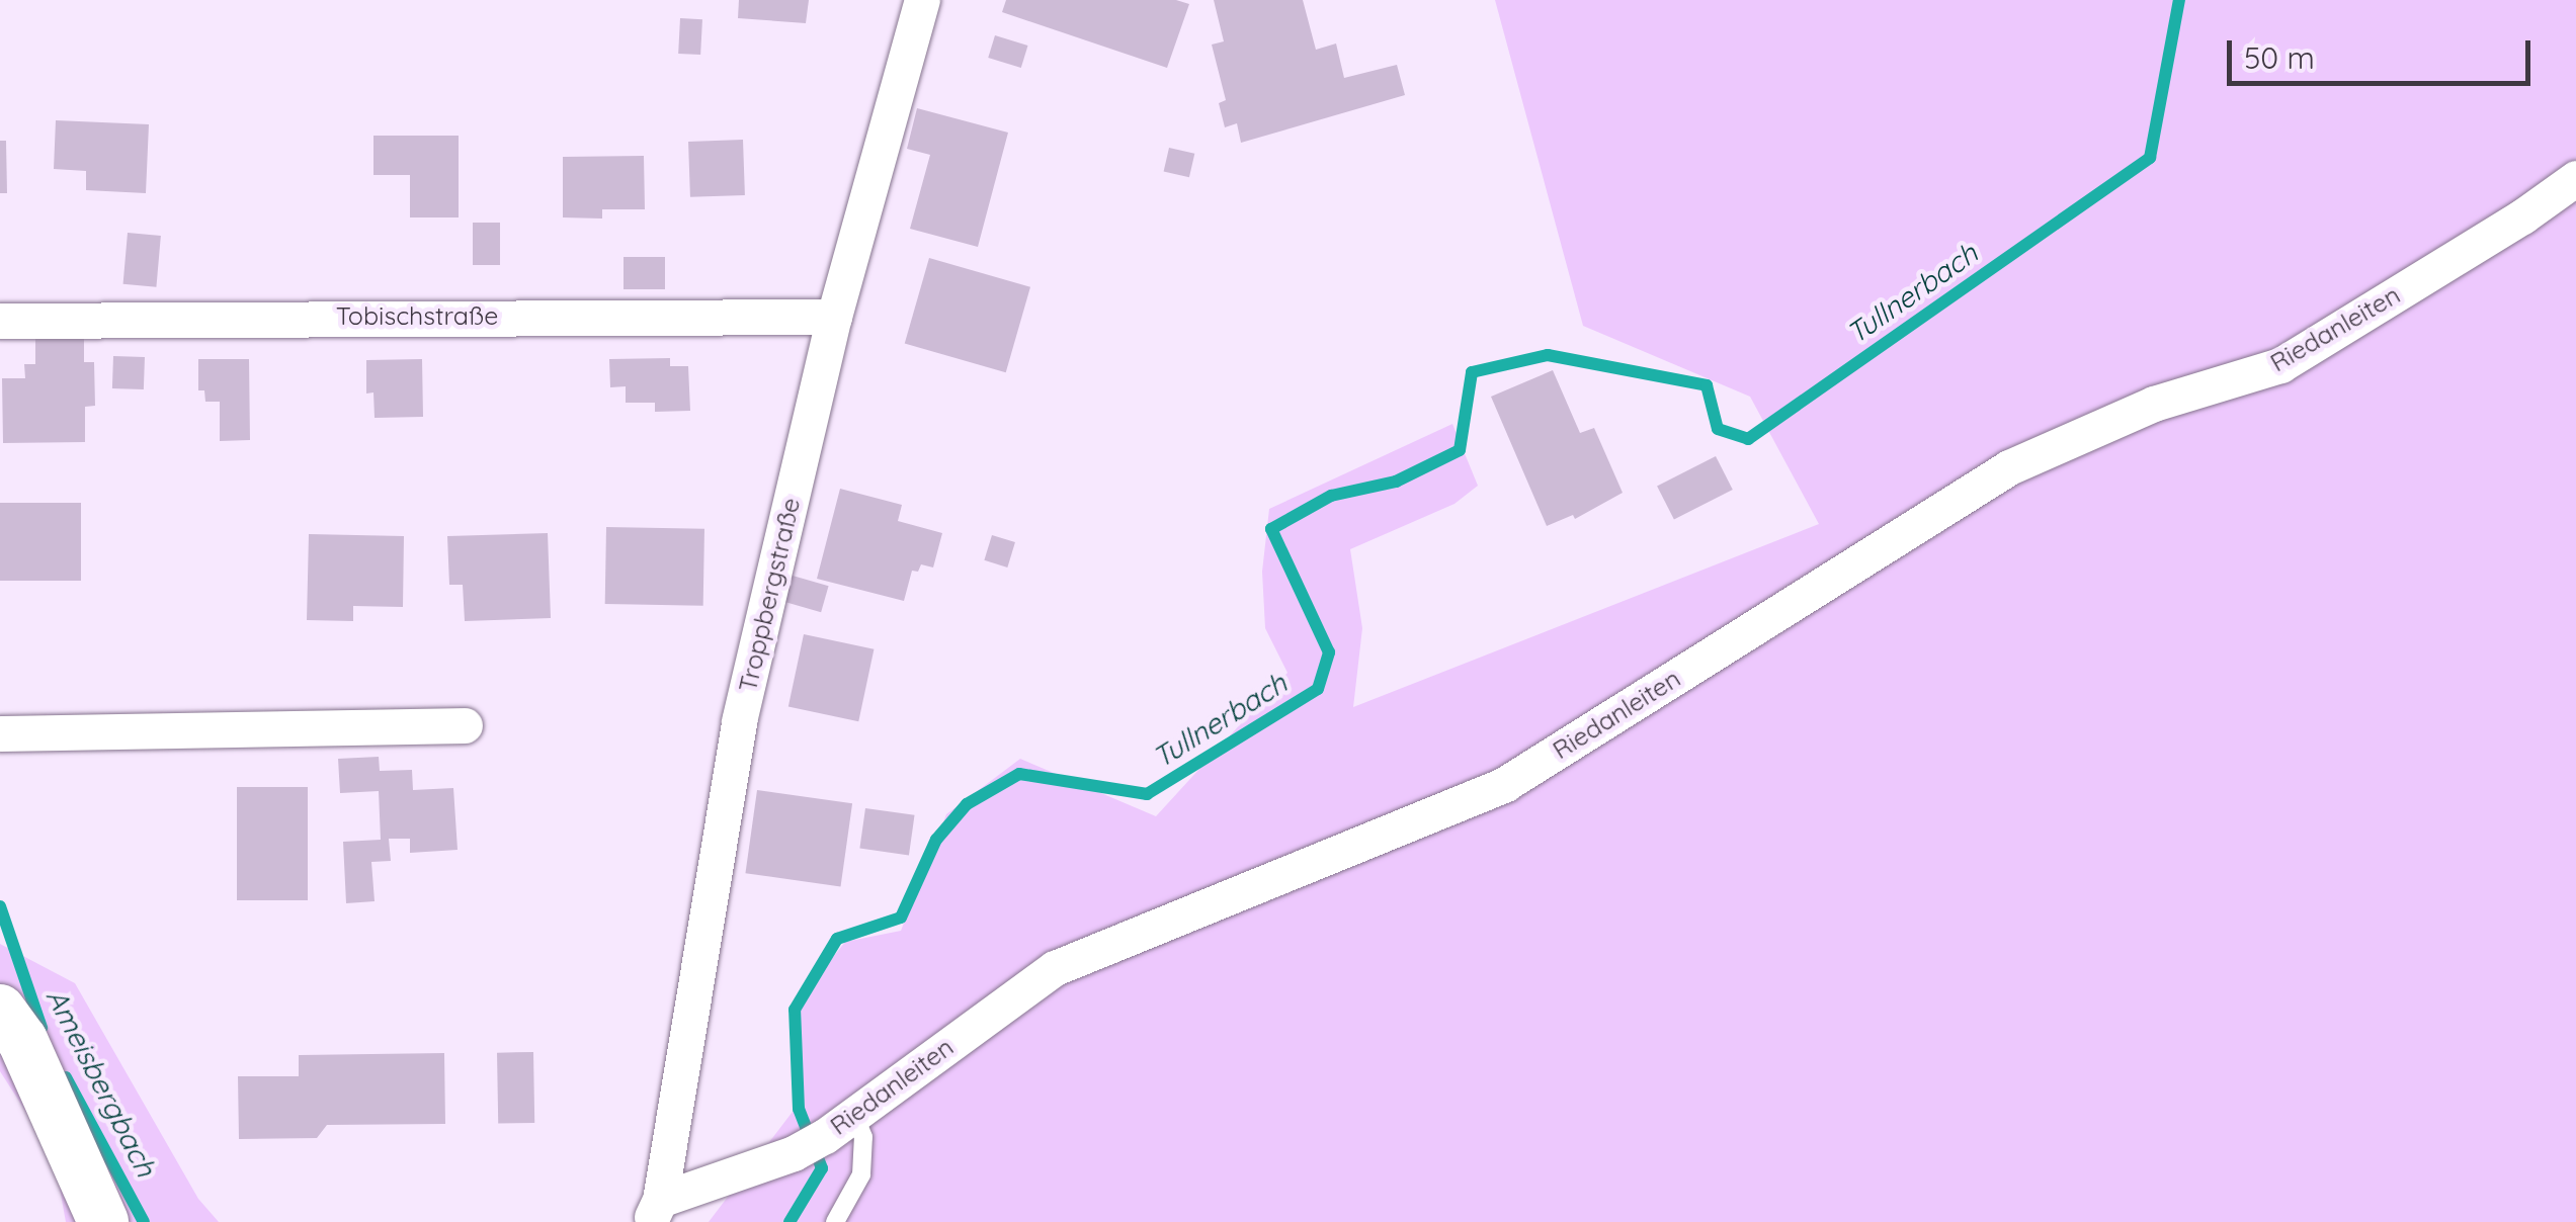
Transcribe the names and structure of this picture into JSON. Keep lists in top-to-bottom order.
{
  "streets": {
    "street": ["Tobischstraße", "Riedanleiten", "Troppbergstraße"]
  },
  "crossings": [
    ["Tobischstraße", "Troppbergstraße"],
    ["Riedanleiten", "Troppbergstraße"]
  ],
  "water": ["Tullnerbach", "Ameisbergbach"],
  "scale_bar": "50 m"
}
